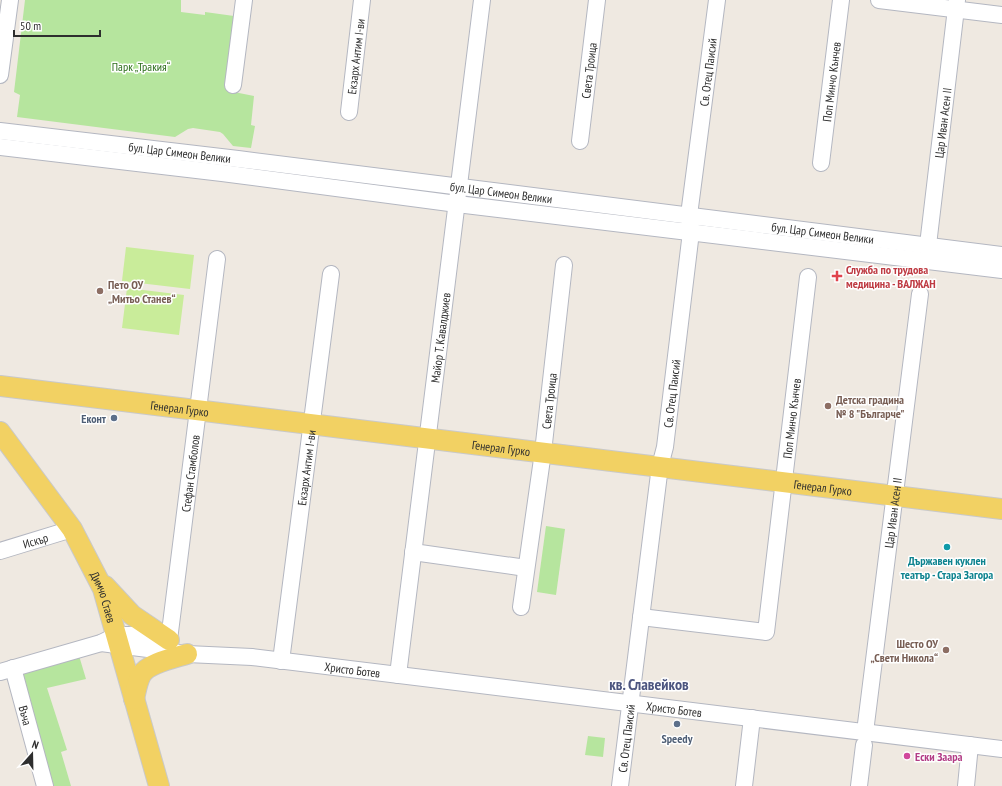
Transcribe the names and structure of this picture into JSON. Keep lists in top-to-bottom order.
{
  "streets": {
    "main road": ["Генерал Гурко", "Димчо Стаев"],
    "street": [
      "Екзарх Антим I-ви",
      "Света Троица",
      "Св. Отец Паисий",
      "Поп Минчо Кънчев",
      "Цар Иван Асен II",
      "бул. Цар Симеон Велики",
      "Майор Т. Кавалджиев",
      "Стефан Стамболов",
      "Искър",
      "Христо Ботев",
      "Въча"
    ]
  },
  "crossings": [
    ["Екзарх Антим I-ви", "Генерал Гурко"],
    ["Екзарх Антим I-ви", "Христо Ботев"],
    ["Света Троица", "Генерал Гурко"],
    ["Св. Отец Паисий", "Поп Минчо Кънчев"],
    ["Св. Отец Паисий", "бул. Цар Симеон Велики"],
    ["Св. Отец Паисий", "Генерал Гурко"],
    ["Св. Отец Паисий", "Христо Ботев"],
    ["Поп Минчо Кънчев", "Генерал Гурко"],
    ["Цар Иван Асен II", "бул. Цар Симеон Велики"],
    ["Цар Иван Асен II", "Генерал Гурко"],
    ["Цар Иван Асен II", "Христо Ботев"],
    ["бул. Цар Симеон Велики", "Майор Т. Кавалджиев"],
    ["Майор Т. Кавалджиев", "Генерал Гурко"],
    ["Майор Т. Кавалджиев", "Христо Ботев"],
    ["Генерал Гурко", "Стефан Стамболов"],
    ["Стефан Стамболов", "Христо Ботев"],
    ["Искър", "Димчо Стаев"],
    ["Димчо Стаев", "Христо Ботев"],
    ["Христо Ботев", "Въча"]
  ],
  "districts": ["кв. Славейков"],
  "parks": ["Парк „Тракия“"],
  "places": {
    "health": ["Служба по трудова медицина - ВАЛЖАН"],
    "other": [
      "Пето ОУ „Митьо Станев“",
      "Детска градина № 8 \"Българче\"",
      "Еконт",
      "Държавен куклен театър - Стара Загора",
      "Шесто ОУ „Свети Никола“",
      "Speedy",
      "Ески Заара"
    ]
  },
  "scale_bar": "50 m",
  "north": "top"
}
